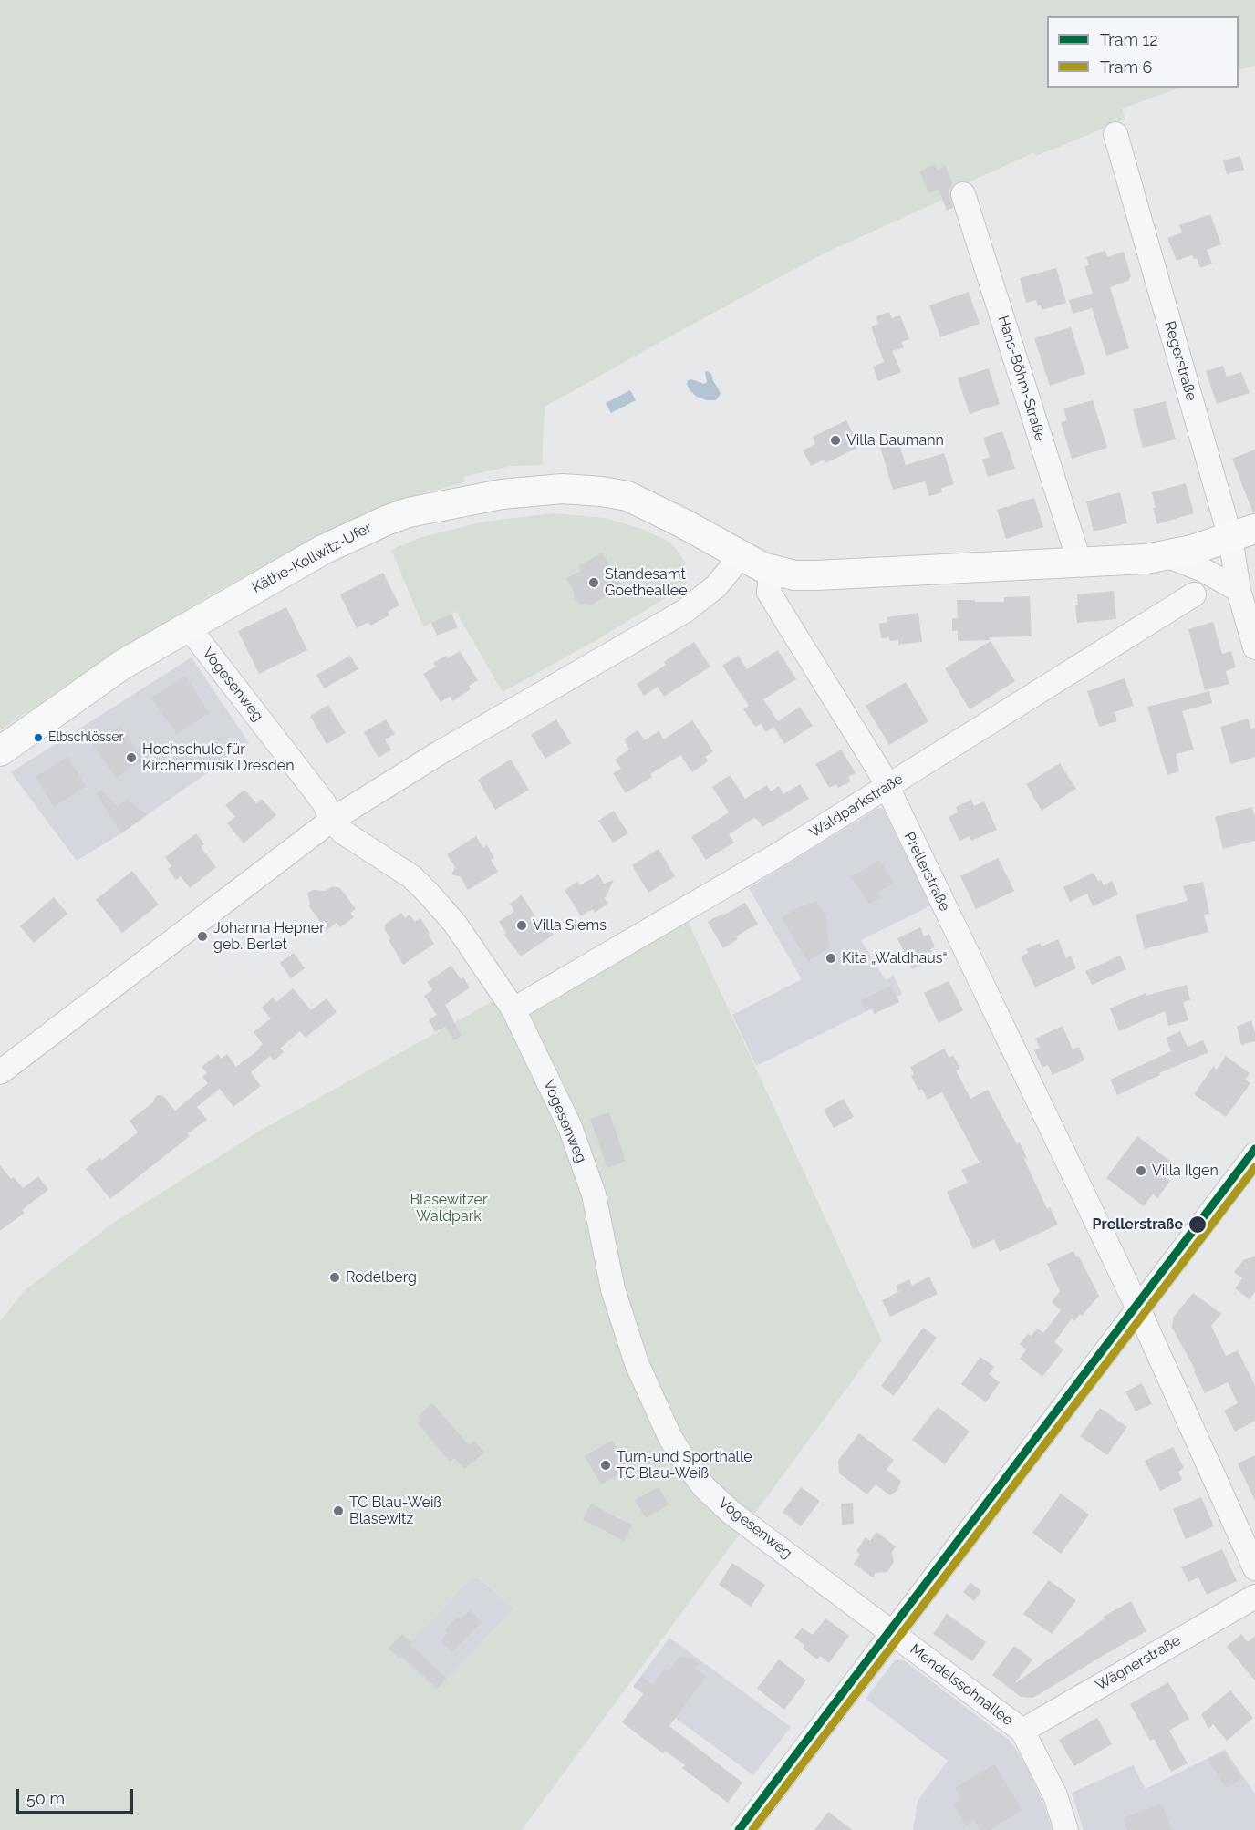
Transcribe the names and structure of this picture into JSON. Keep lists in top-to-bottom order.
{
  "streets": {
    "main road": ["Käthe-Kollwitz-Ufer"],
    "street": [
      "Regerstraße",
      "Hans-Böhm-Straße",
      "Vogesenweg",
      "Waldparkstraße",
      "Prellerstraße",
      "Wägnerstraße",
      "Mendelssohnallee"
    ]
  },
  "crossings": [
    ["Käthe-Kollwitz-Ufer", "Vogesenweg"],
    ["Käthe-Kollwitz-Ufer", "Prellerstraße"],
    ["Vogesenweg", "Waldparkstraße"],
    ["Vogesenweg", "Mendelssohnallee"],
    ["Waldparkstraße", "Prellerstraße"],
    ["Wägnerstraße", "Mendelssohnallee"]
  ],
  "parks": ["Blasewitzer Waldpark"],
  "places": [
    "Villa Baumann",
    "Standesamt Goetheallee",
    "Elbschlösser",
    "Hochschule für Kirchenmusik Dresden",
    "Villa Siems",
    "Johanna Hepner geb. Berlet",
    "Kita „Waldhaus“",
    "Villa Ilgen",
    "Prellerstraße",
    "Rodelberg",
    "Turn-und Sporthalle TC Blau-Weiß",
    "TC Blau-Weiß Blasewitz"
  ],
  "lines": ["tram line 12", "tram line 6"],
  "legend": ["Tram 12", "Tram 6"],
  "scale_bar": "50 m"
}
